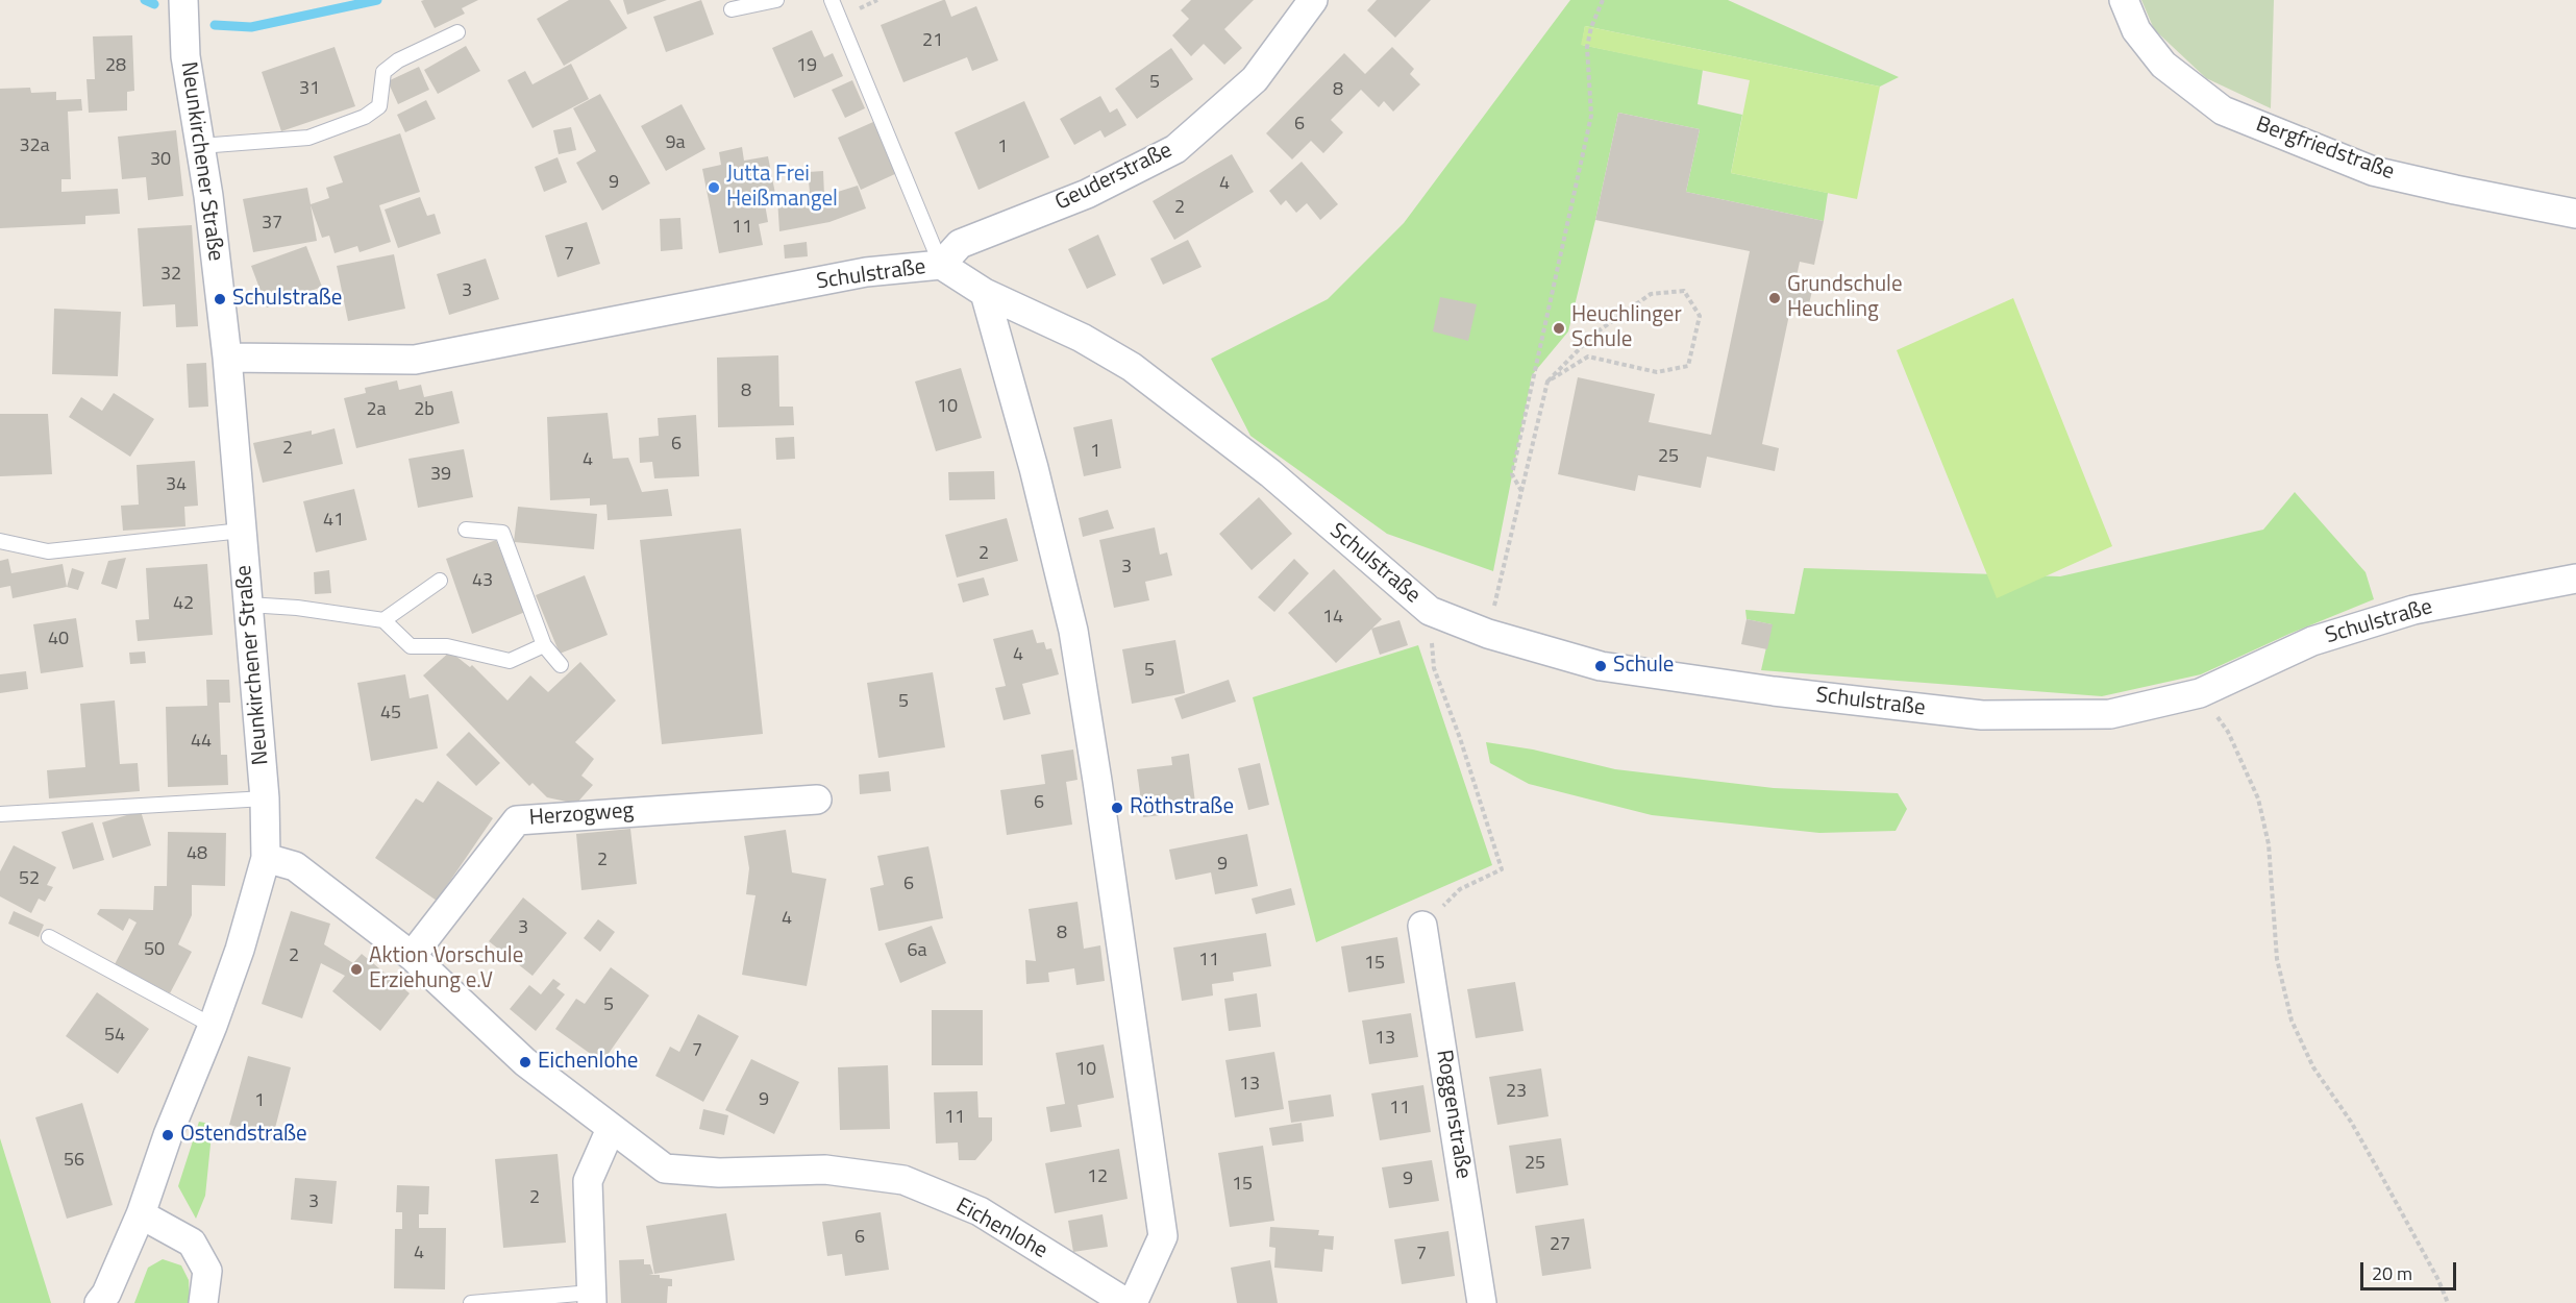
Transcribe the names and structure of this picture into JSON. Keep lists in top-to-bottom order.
{
  "streets": {
    "street": [
      "Bergfriedstraße",
      "Neunkirchener Straße",
      "Geuderstraße",
      "Schulstraße",
      "Herzogweg",
      "Roggenstraße",
      "Eichenlohe"
    ]
  },
  "crossings": [
    ["Neunkirchener Straße", "Schulstraße"],
    ["Neunkirchener Straße", "Eichenlohe"],
    ["Geuderstraße", "Schulstraße"],
    ["Herzogweg", "Eichenlohe"]
  ],
  "places": [
    "Jutta Frei Heißmangel",
    "Grundschule Heuchling",
    "Schulstraße",
    "Heuchlinger Schule",
    "Schule",
    "Röthstraße",
    "Aktion Vorschule Erziehung e.V",
    "Eichenlohe",
    "Ostendstraße"
  ],
  "house_numbers": [
    "21",
    "28",
    "19",
    "5",
    "31",
    "8",
    "6",
    "9a",
    "32a",
    "1",
    "30",
    "9",
    "4",
    "2",
    "37",
    "11",
    "7",
    "32",
    "3",
    "8",
    "10",
    "2a",
    "2b",
    "6",
    "2",
    "1",
    "25",
    "4",
    "39",
    "34",
    "41",
    "2",
    "3",
    "43",
    "42",
    "14",
    "40",
    "4",
    "5",
    "5",
    "45",
    "44",
    "6",
    "48",
    "2",
    "9",
    "52",
    "6",
    "4",
    "3",
    "8",
    "50",
    "6a",
    "2",
    "11",
    "15",
    "5",
    "54",
    "13",
    "7",
    "10",
    "13",
    "23",
    "9",
    "1",
    "11",
    "11",
    "56",
    "25",
    "12",
    "9",
    "15",
    "2",
    "3",
    "6",
    "27",
    "4",
    "7"
  ],
  "scale_bar": "20 m"
}
